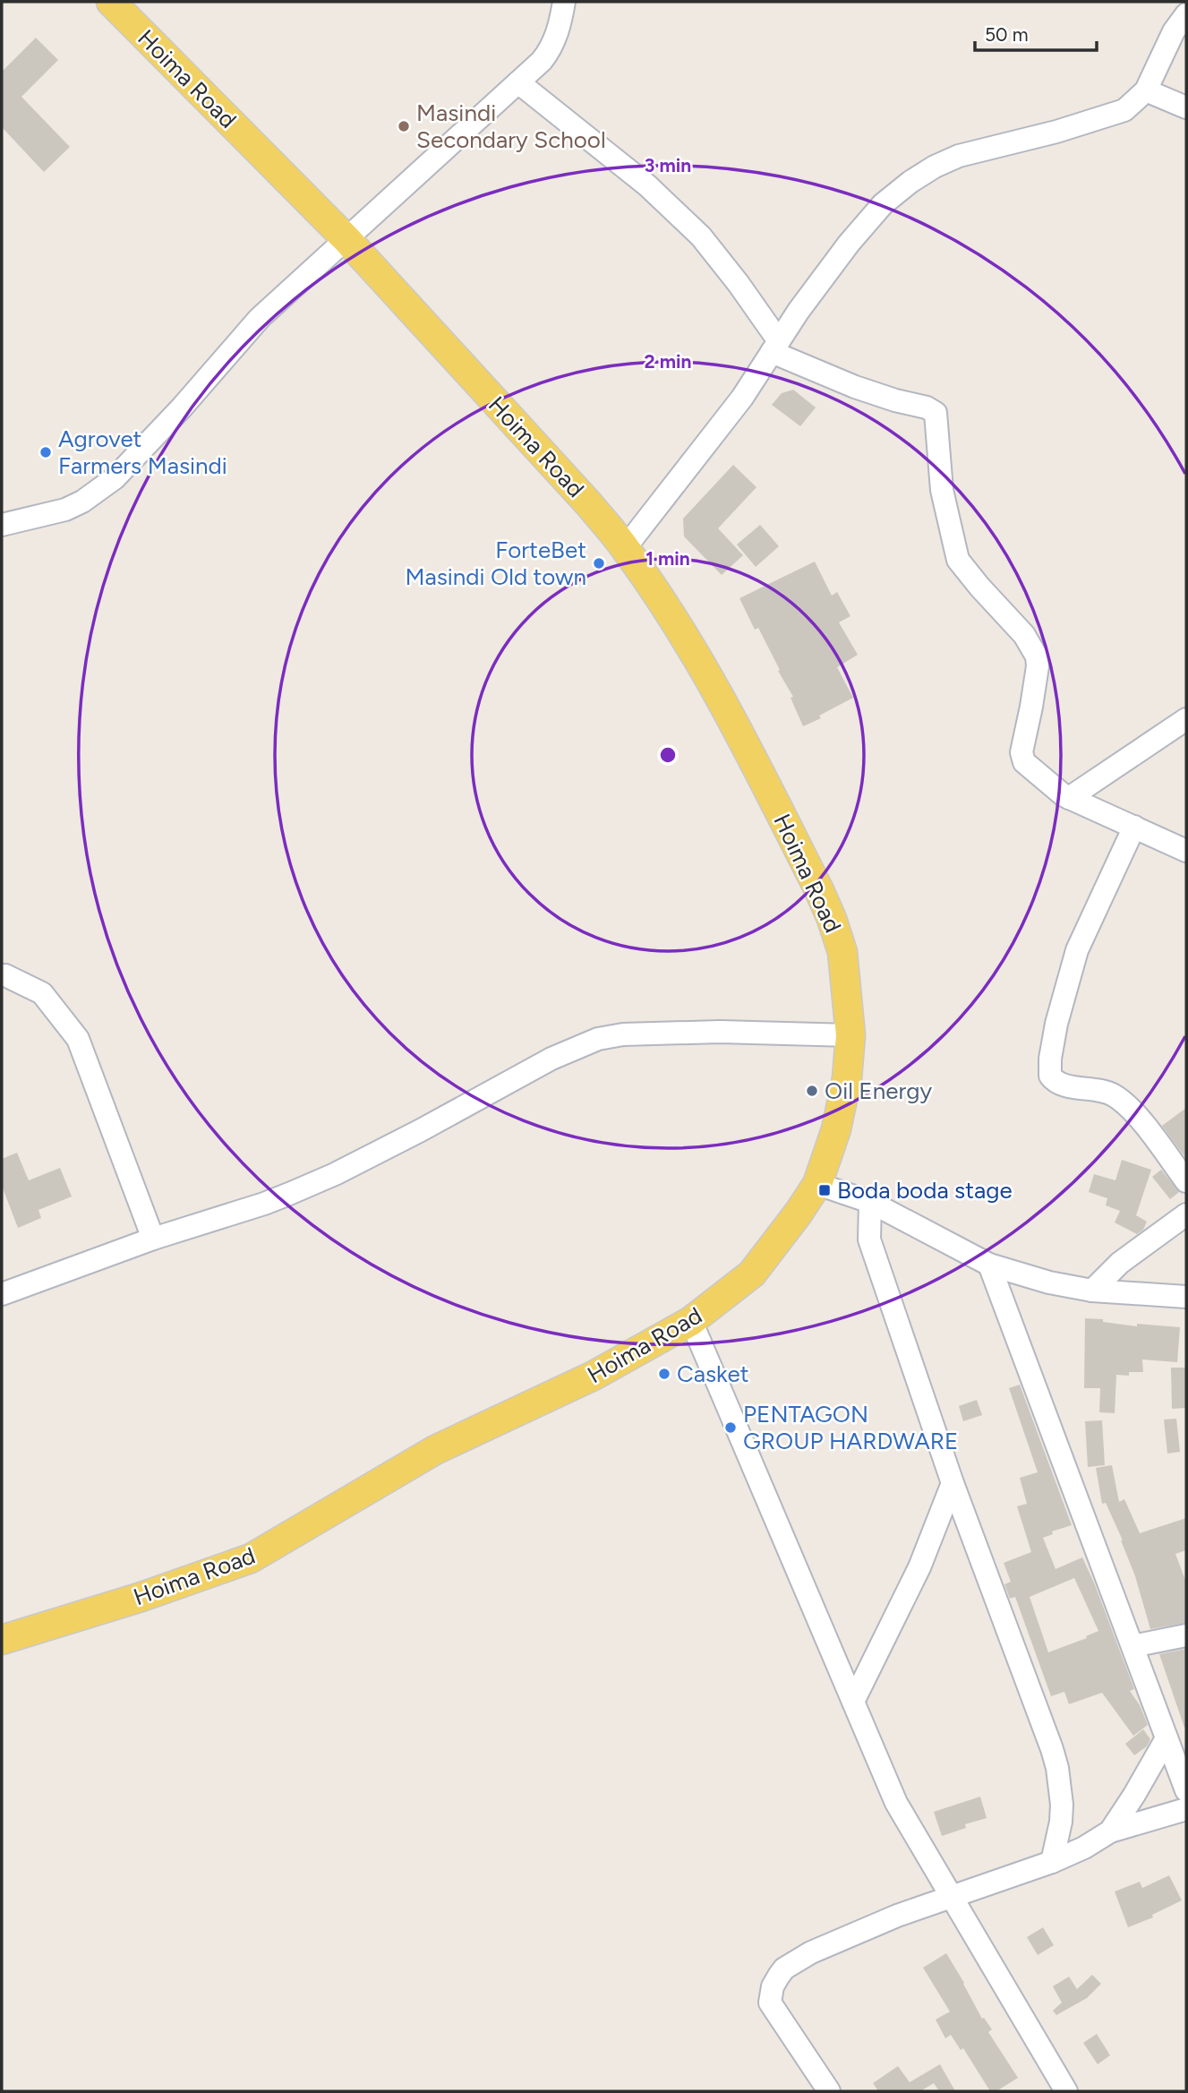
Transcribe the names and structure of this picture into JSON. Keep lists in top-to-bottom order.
{
  "streets": {
    "main road": ["Hoima Road"]
  },
  "places": {
    "other": [
      "Masindi Secondary School",
      "Agrovet Farmers Masindi",
      "ForteBet Masindi Old town",
      "Oil Energy",
      "Casket",
      "PENTAGON GROUP HARDWARE"
    ],
    "transit": ["Boda boda stage"]
  },
  "scale_bar": "50 m",
  "rings": ["3 min", "2 min", "1 min"]
}
